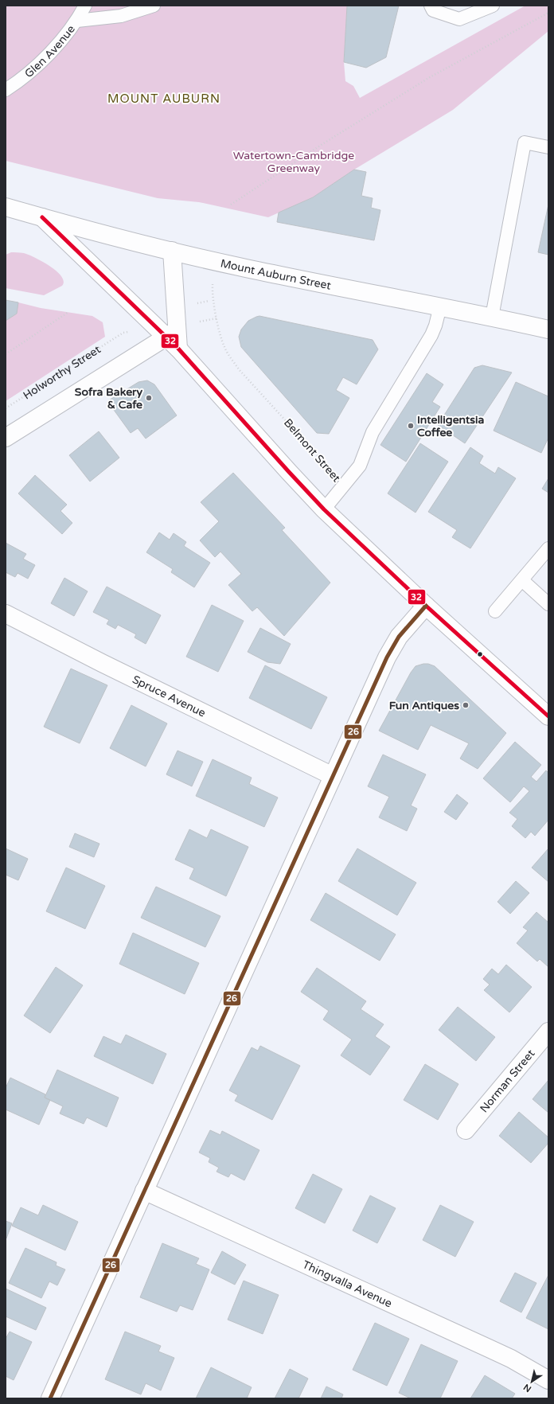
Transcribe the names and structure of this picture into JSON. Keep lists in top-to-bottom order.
{
  "streets": {
    "street": [
      "Mount Auburn Street",
      "Spruce Avenue",
      "Norman Street",
      "Thingvalla Avenue"
    ],
    "lane": ["Glen Avenue"],
    "path": ["Holworthy Street", "Belmont Street"]
  },
  "districts": ["MOUNT AUBURN"],
  "parks": ["Watertown-Cambridge Greenway"],
  "places": ["Sofra Bakery & Cafe", "Intelligentsia Coffee", "Fun Antiques"],
  "lines": ["transit line 32", "transit line 26"],
  "north": "bottom left"
}
